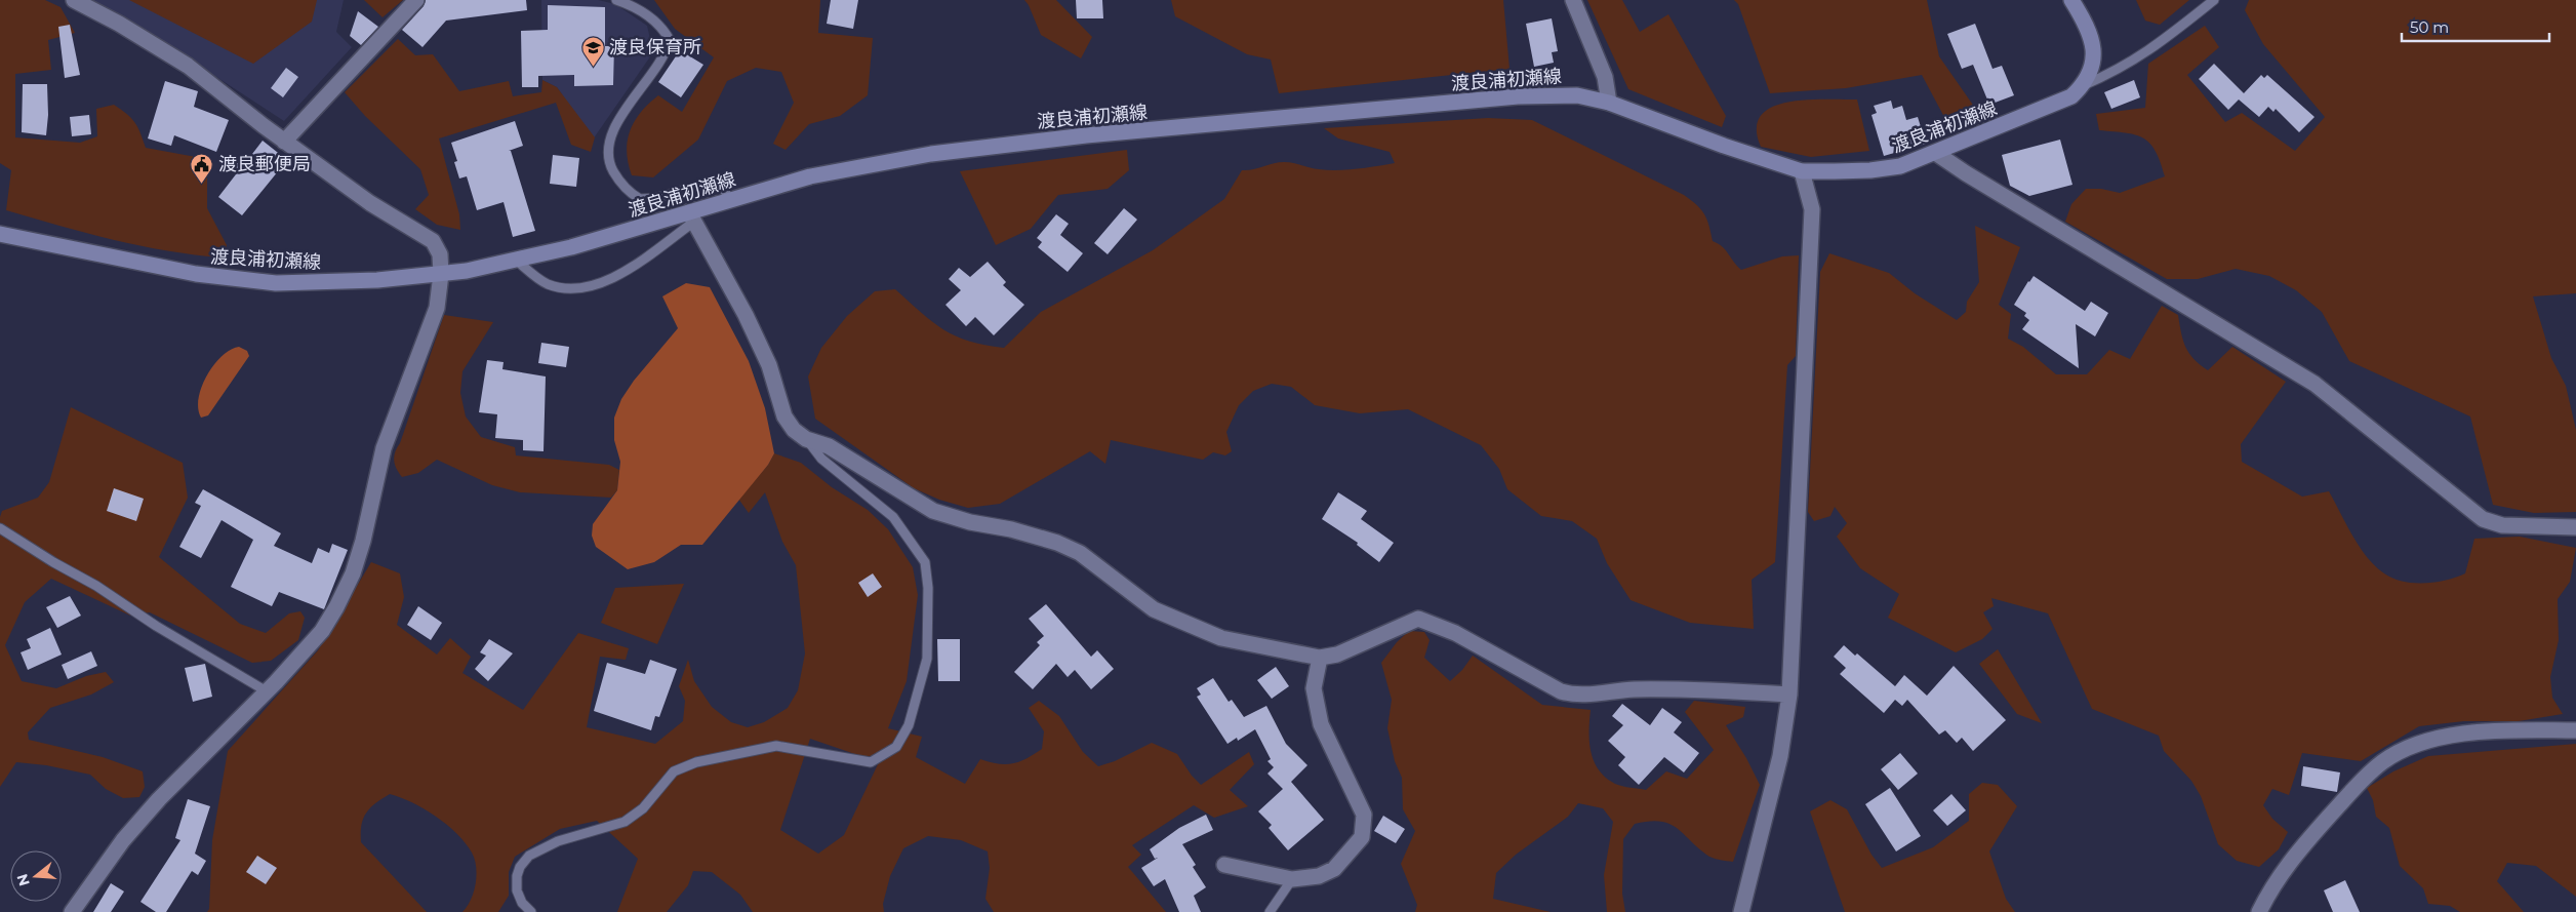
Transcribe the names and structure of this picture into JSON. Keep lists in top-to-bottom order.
{
  "streets": {
    "main road": ["渡良浦初瀬線"]
  },
  "places": {
    "school or university": ["渡良保育所"],
    "public building": ["渡良郵便局"]
  },
  "scale_bar": "50 m",
  "north": "left"
}
